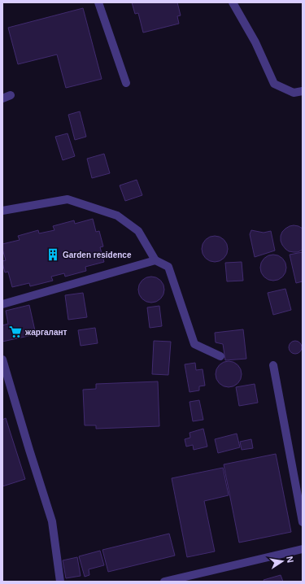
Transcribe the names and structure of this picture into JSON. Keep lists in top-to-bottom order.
{
  "places": {
    "building": ["Garden residence"],
    "supermarket": ["жаргалант"]
  },
  "north": "right"
}
